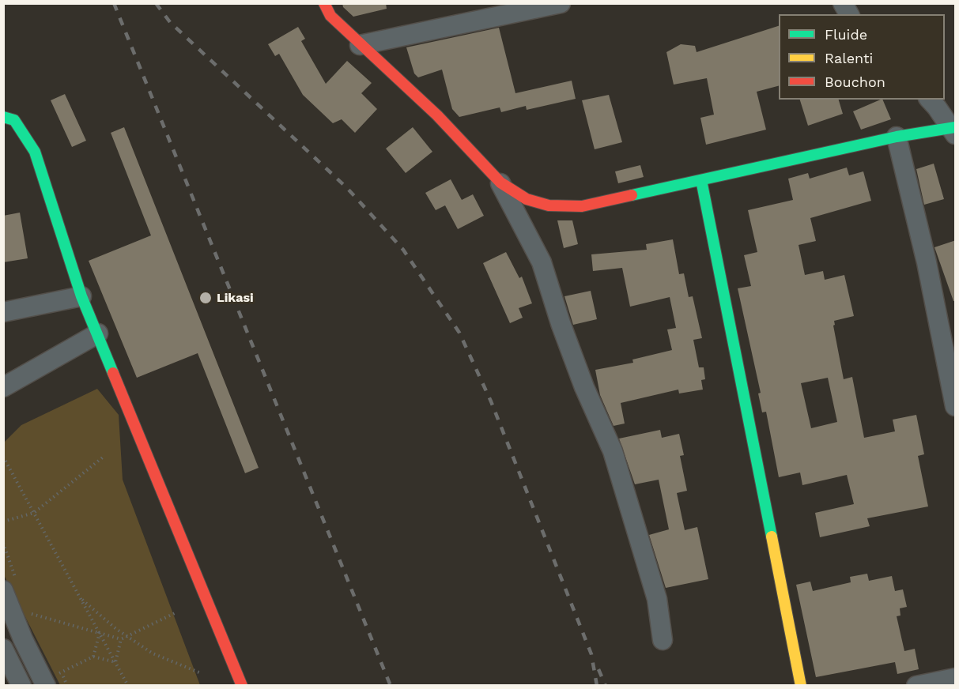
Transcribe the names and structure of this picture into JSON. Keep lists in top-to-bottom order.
{
  "places": ["Likasi"],
  "legend": ["Fluide", "Ralenti", "Bouchon"]
}
